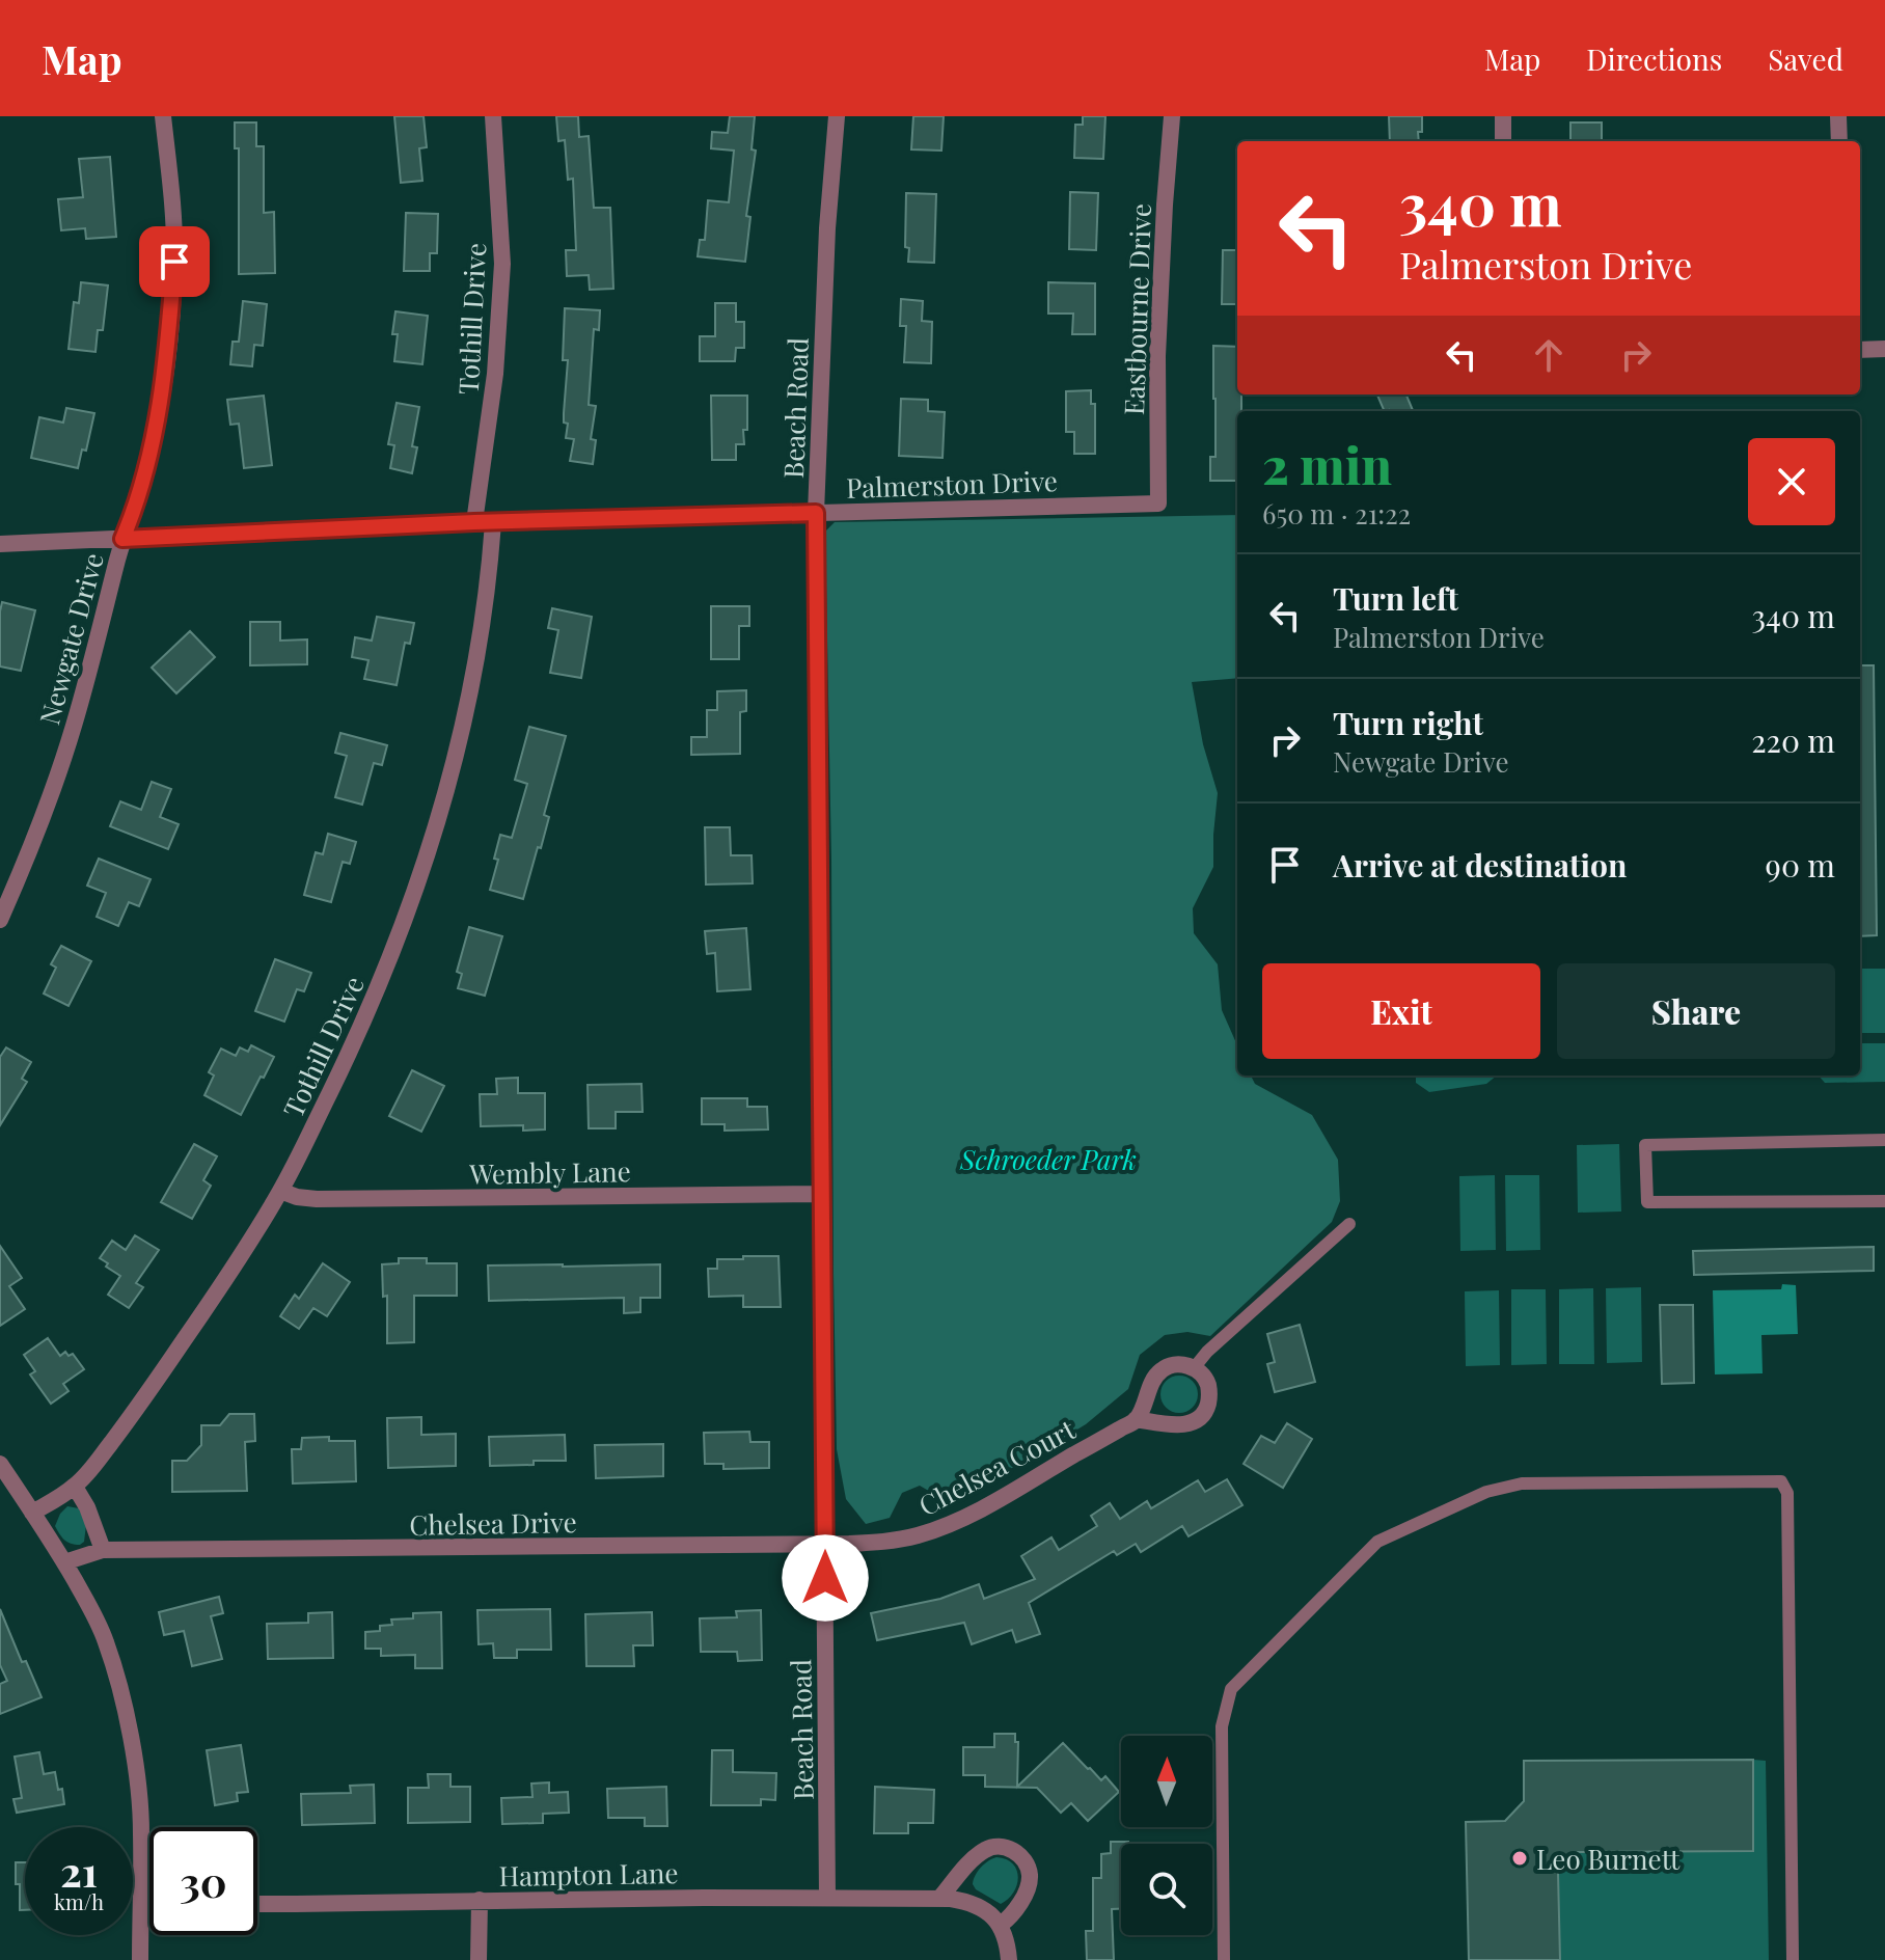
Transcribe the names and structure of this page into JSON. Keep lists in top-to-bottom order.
{
  "streets": {
    "street": [
      "Eastbourne Drive",
      "Tothill Drive",
      "Beach Road",
      "Palmerston Drive",
      "Newgate Drive",
      "Wembly Lane",
      "Chelsea Court",
      "Chelsea Drive",
      "Hampton Lane"
    ]
  },
  "crossings": [
    ["Eastbourne Drive", "Palmerston Drive"],
    ["Tothill Drive", "Palmerston Drive"],
    ["Tothill Drive", "Wembly Lane"],
    ["Beach Road", "Palmerston Drive"],
    ["Beach Road", "Wembly Lane"],
    ["Beach Road", "Chelsea Court"],
    ["Beach Road", "Chelsea Drive"],
    ["Beach Road", "Hampton Lane"],
    ["Palmerston Drive", "Newgate Drive"],
    ["Chelsea Court", "Chelsea Drive"]
  ],
  "parks": ["Schroeder Park"],
  "places": ["Leo Burnett"],
  "north": "top",
  "page": {
    "header": "Map",
    "nav": ["Map", "Directions", "Saved"],
    "turn": ["340 m", "Palmerston Drive"],
    "heading": ["2 min", "650 m · 21:22"],
    "list": [
      {
        "name": "Turn left",
        "note": "Palmerston Drive",
        "value": "340 m"
      },
      {
        "name": "Turn right",
        "note": "Newgate Drive",
        "value": "220 m"
      },
      {
        "name": "Arrive at destination",
        "value": "90 m"
      }
    ],
    "buttons": ["Exit", "Share"],
    "speed": "21 km/h",
    "limit": "30"
  }
}
